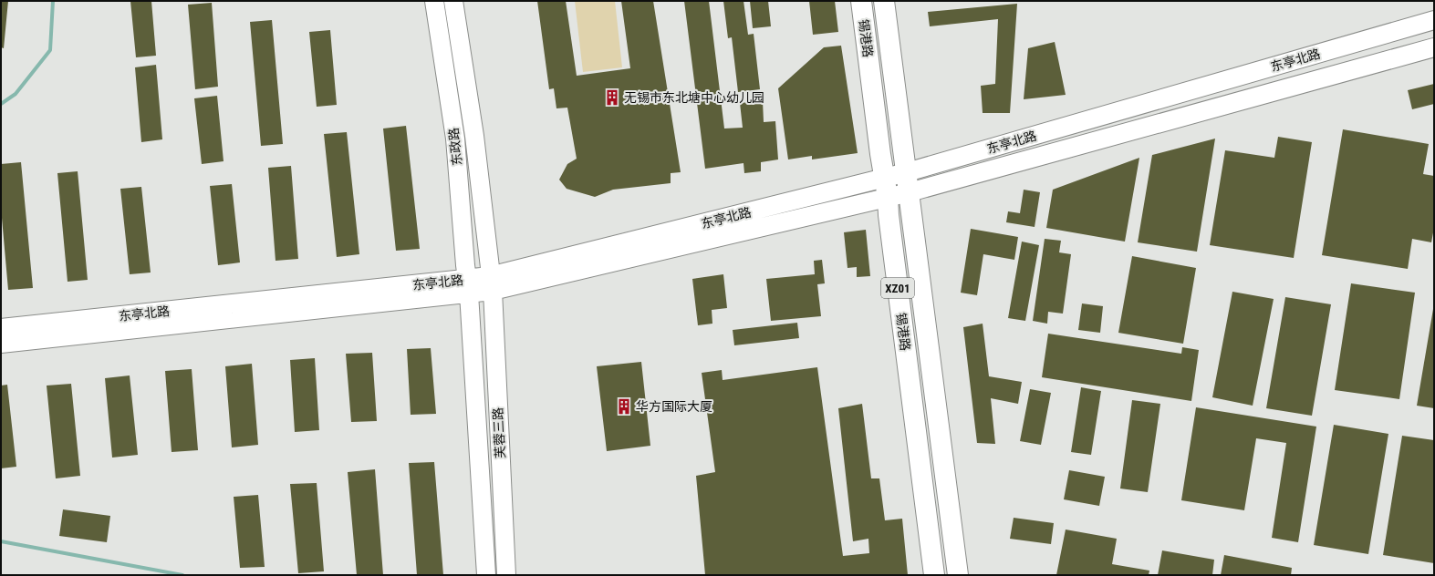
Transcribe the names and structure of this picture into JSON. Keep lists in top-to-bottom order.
{
  "streets": {
    "main road": [
      "锡港路",
      "东亭北路",
      "东政路",
      "XZ01",
      "芙蓉三路"
    ]
  },
  "crossings": [
    ["锡港路", "东亭北路"],
    ["东亭北路", "东政路"],
    ["东亭北路", "芙蓉三路"],
    ["东政路", "芙蓉三路"]
  ],
  "places": {
    "building": ["无锡市东北塘中心幼儿园", "华方国际大厦"]
  }
}
